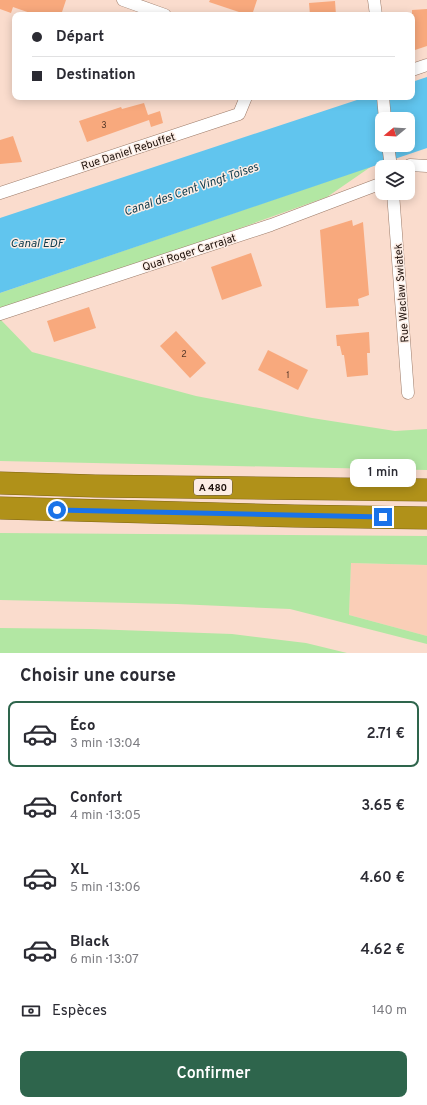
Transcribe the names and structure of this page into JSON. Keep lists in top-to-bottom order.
{
  "streets": {
    "highway": ["A 480"],
    "street": ["Rue Daniel Rebuffet", "Quai Roger Carrajat", "Rue Waclaw Swiatek"]
  },
  "water": ["Canal des Cent Vingt Toises", "Canal EDF"],
  "house_numbers": ["3", "2", "1"],
  "north": "left",
  "page": {
    "banner": ["Départ", "Destination"],
    "bubble": "1 min",
    "heading": "Choisir une course",
    "list": [
      {
        "name": "Éco",
        "note": "3 min · 13:04",
        "value": "2.71 €"
      },
      {
        "name": "Confort",
        "note": "4 min · 13:05",
        "value": "3.65 €"
      },
      {
        "name": "XL",
        "note": "5 min · 13:06",
        "value": "4.60 €"
      },
      {
        "name": "Black",
        "note": "6 min · 13:07",
        "value": "4.62 €"
      }
    ],
    "pay": ["Espèces", "140 m"],
    "buttons": "Confirmer"
  }
}
